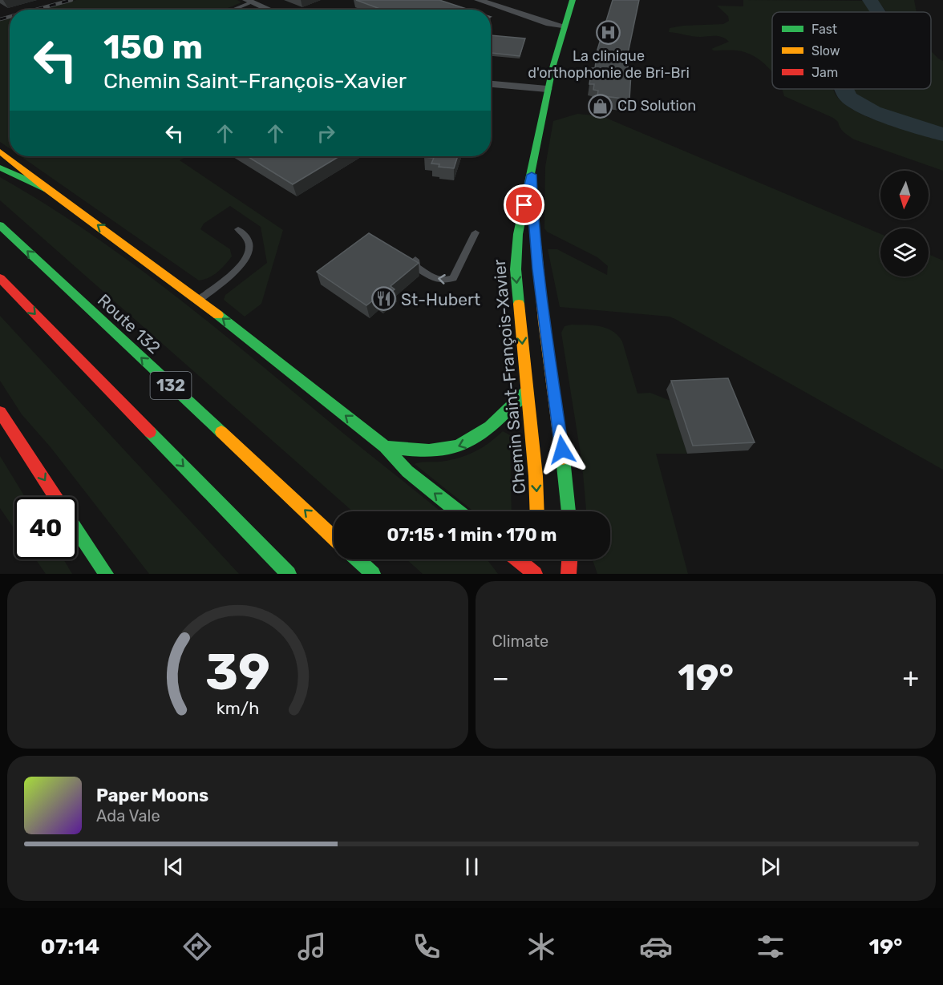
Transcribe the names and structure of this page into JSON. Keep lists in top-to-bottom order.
{
  "streets": {
    "main road": ["Route 132", "Chemin Saint-François-Xavier", "132"]
  },
  "places": {
    "hospital": ["La clinique d'orthophonie de Bri-Bri"],
    "shop": ["CD Solution"],
    "restaurant": ["St-Hubert"]
  },
  "legend": ["Fast", "Slow", "Jam"],
  "north": "bottom",
  "page": {
    "turn": ["150 m", "Chemin Saint-François-Xavier"],
    "limit": "40",
    "trip": "07:15 · 1 min · 170 m",
    "tile": "Climate",
    "heat": ["−", "19°", "+"],
    "song": ["Paper Moons", "Ada Vale"],
    "tabs": ["07:14", "19°"],
    "gauge": ["39", "km/h"]
  }
}
